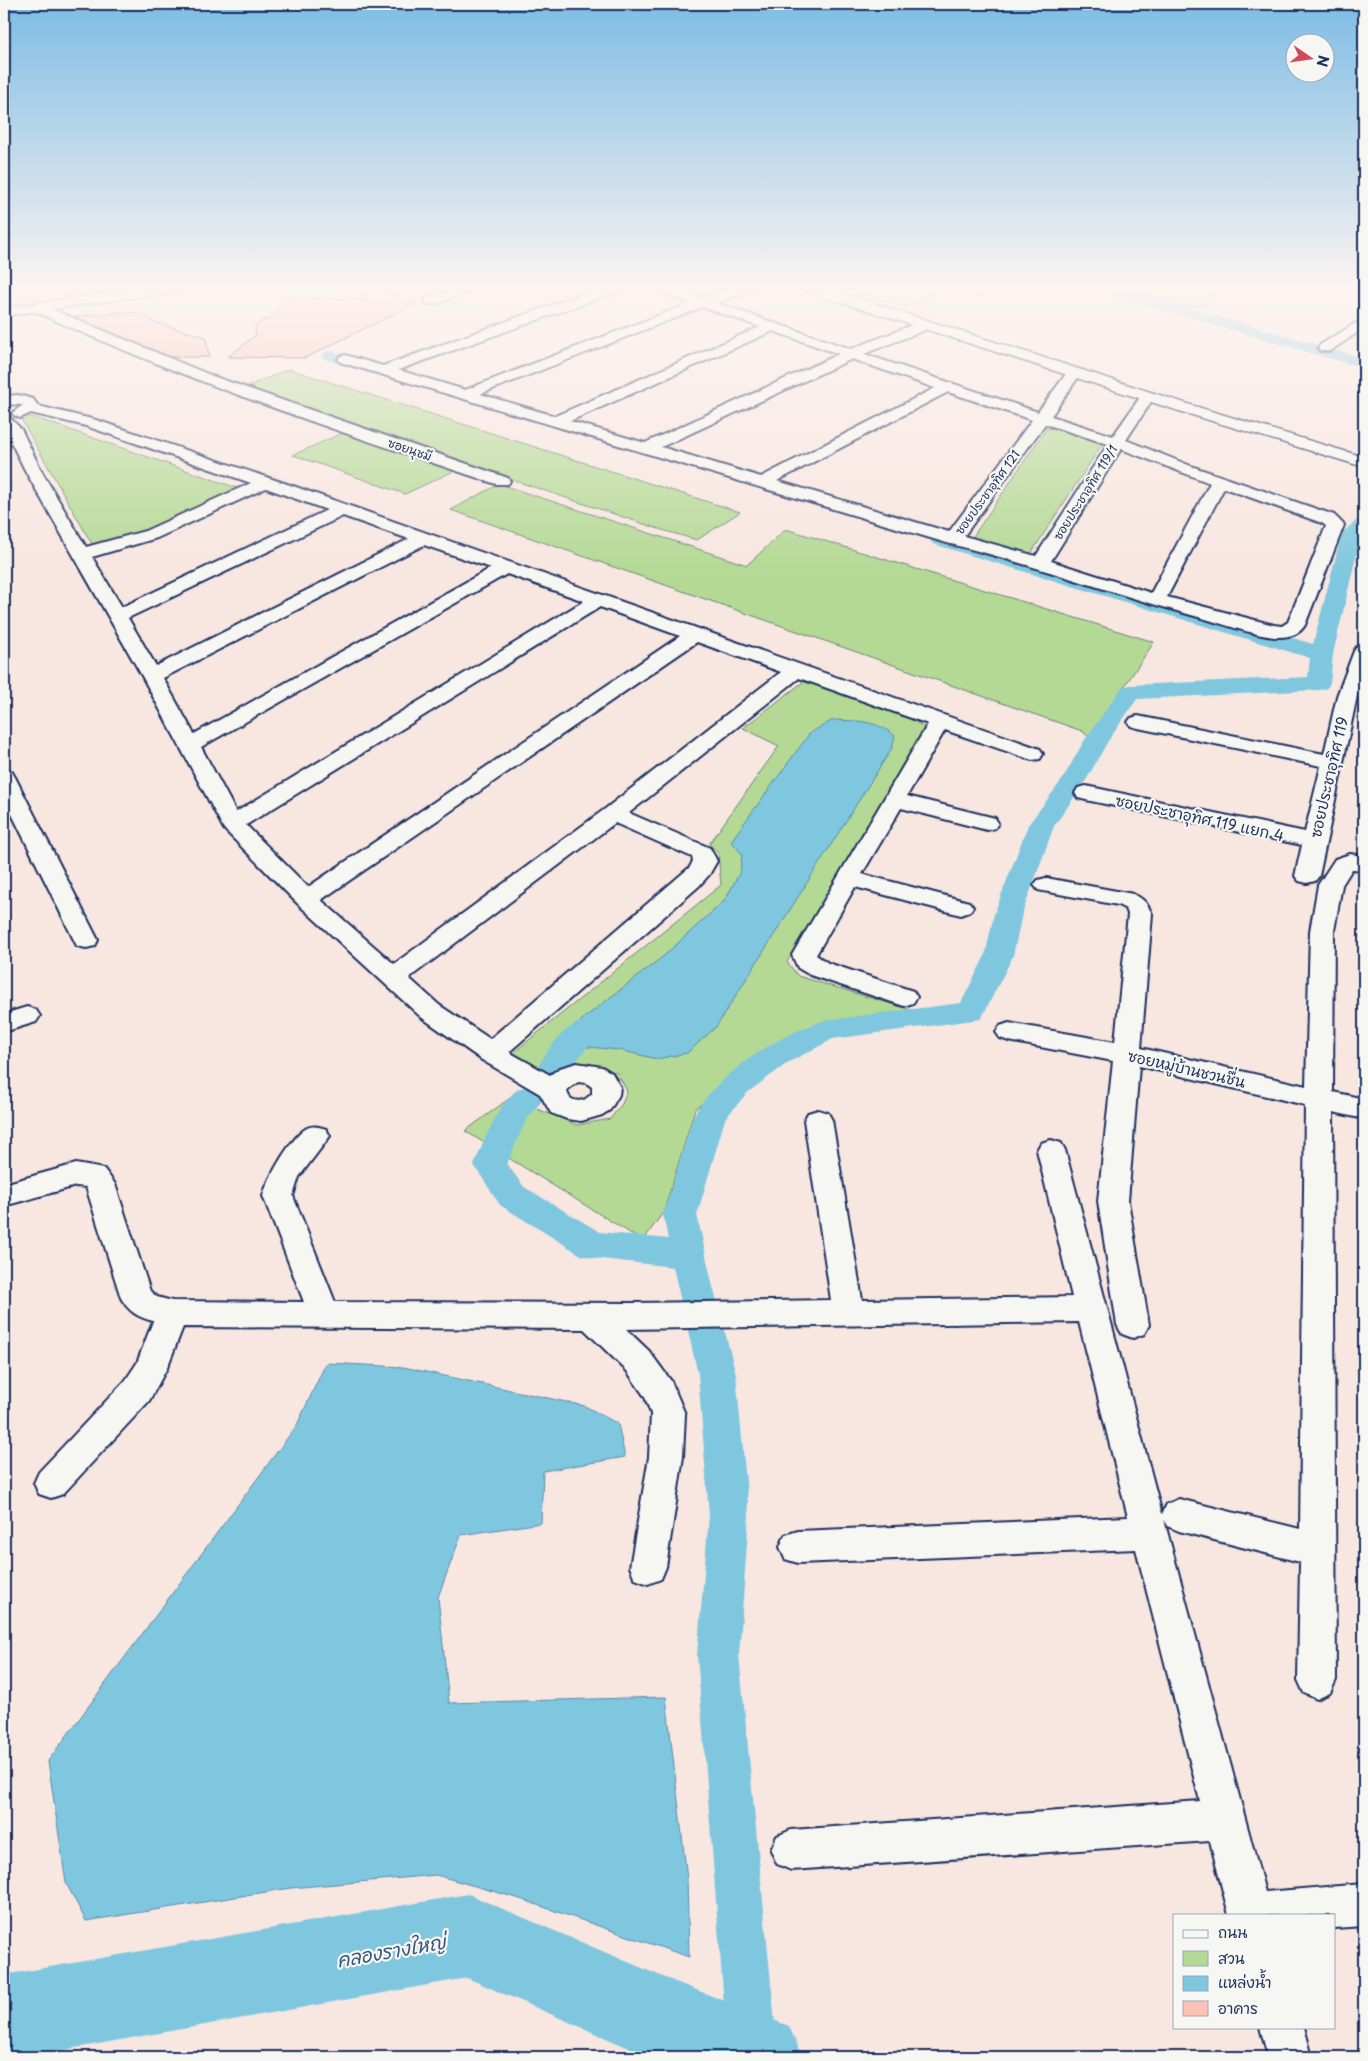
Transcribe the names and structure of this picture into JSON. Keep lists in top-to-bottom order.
{
  "streets": {
    "street": [
      "ซอยนุชมี",
      "ซอยประชาอุทิศ 121",
      "ซอยประชาอุทิศ 119/1",
      "ซอยประชาอุทิศ 119",
      "ซอยประชาอุทิศ 119 แยก 4",
      "ซอยหมู่บ้านชวนชื่น"
    ]
  },
  "crossings": [
    ["ซอยประชาอุทิศ 119", "ซอยประชาอุทิศ 119 แยก 4"]
  ],
  "water": ["คลองรางใหญ่"],
  "legend": [
    "ถนน",
    "สวน",
    "แหล่งน้ำ",
    "อาคาร"
  ],
  "north": "right"
}
